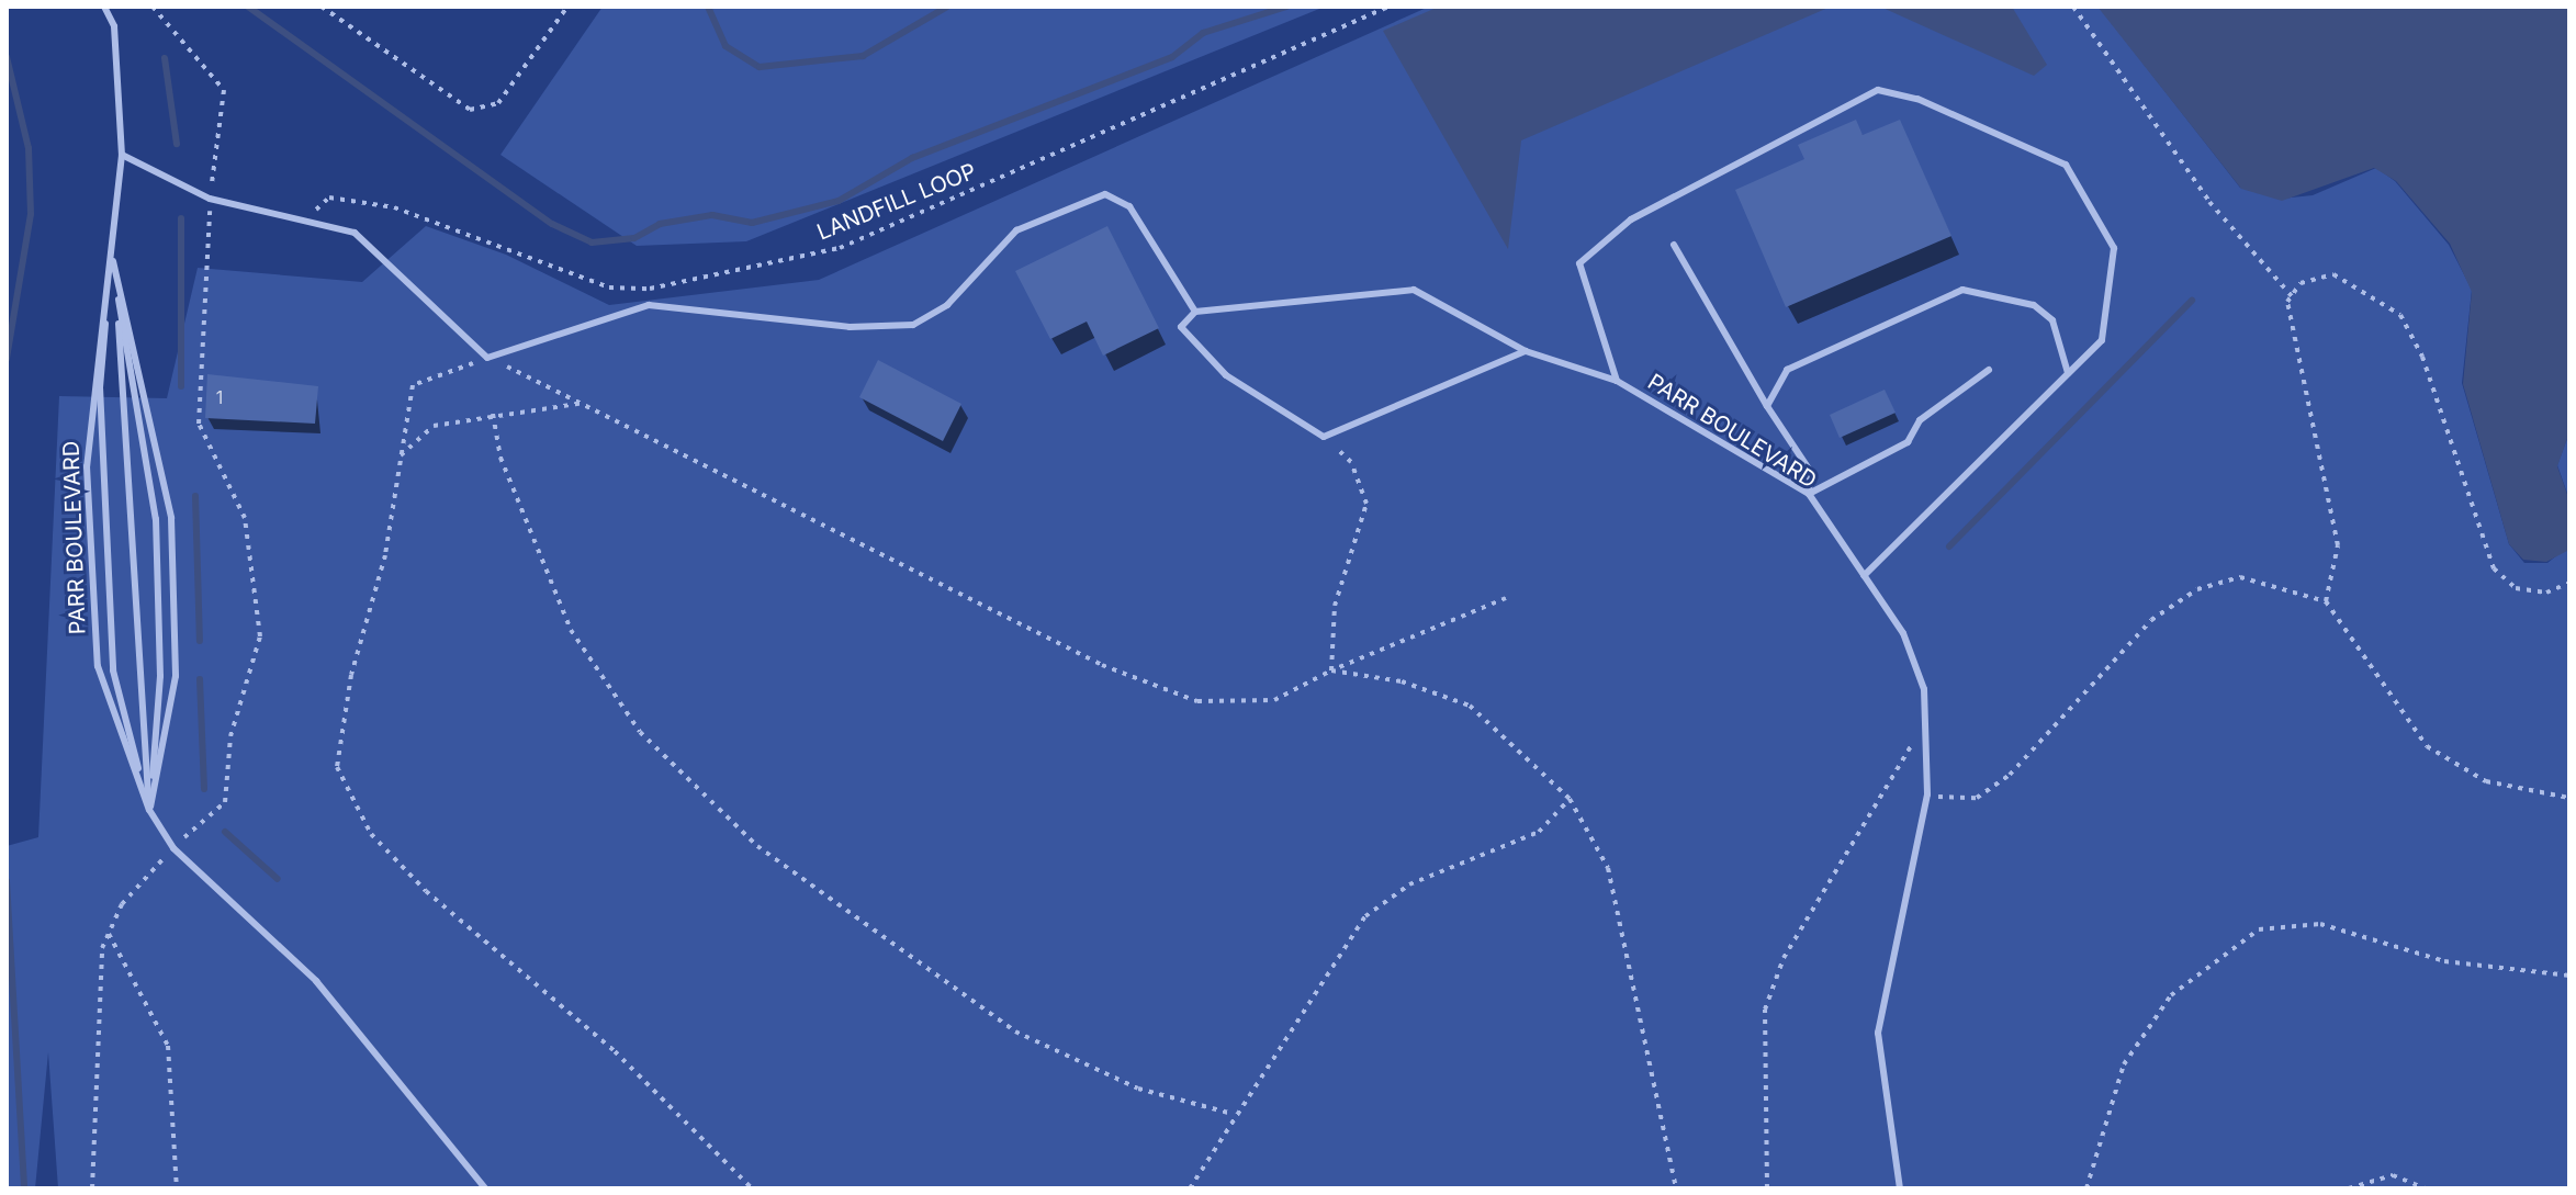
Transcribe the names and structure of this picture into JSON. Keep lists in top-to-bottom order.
{
  "streets": {
    "lane": ["PARR BOULEVARD"],
    "path": ["LANDFILL LOOP"]
  },
  "house_numbers": ["1"]
}
